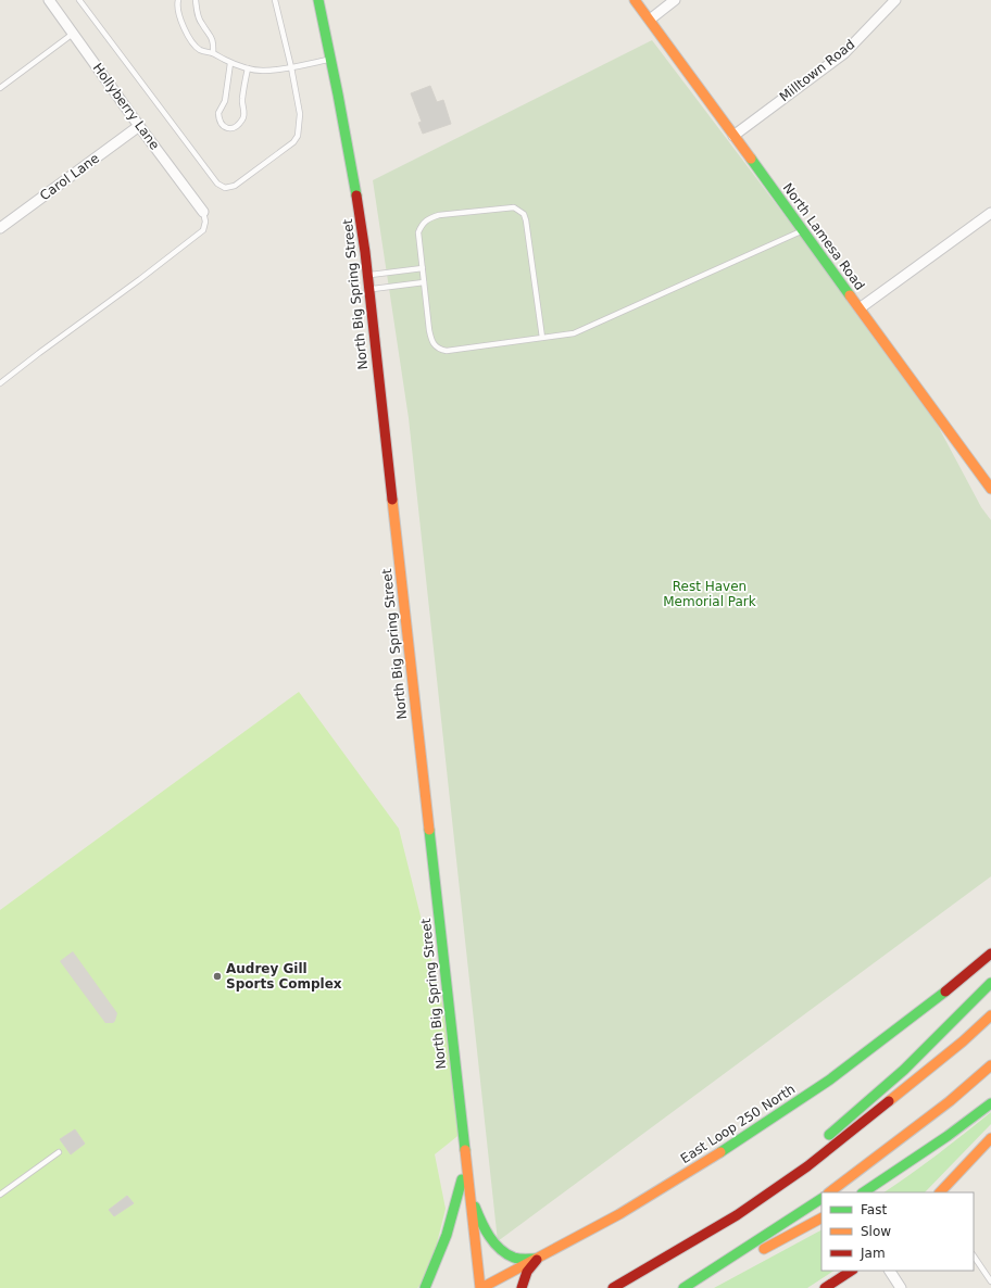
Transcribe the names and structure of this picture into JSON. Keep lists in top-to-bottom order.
{
  "streets": {
    "main road": ["North Lamesa Road", "North Big Spring Street", "East Loop 250 North"],
    "street": ["Milltown Road", "Hollyberry Lane", "Carol Lane"]
  },
  "crossings": [
    ["Milltown Road", "North Lamesa Road"],
    ["Hollyberry Lane", "Carol Lane"],
    ["North Big Spring Street", "East Loop 250 North"]
  ],
  "parks": ["Rest Haven Memorial Park"],
  "places": ["Audrey Gill Sports Complex"],
  "legend": ["Fast", "Slow", "Jam"]
}
